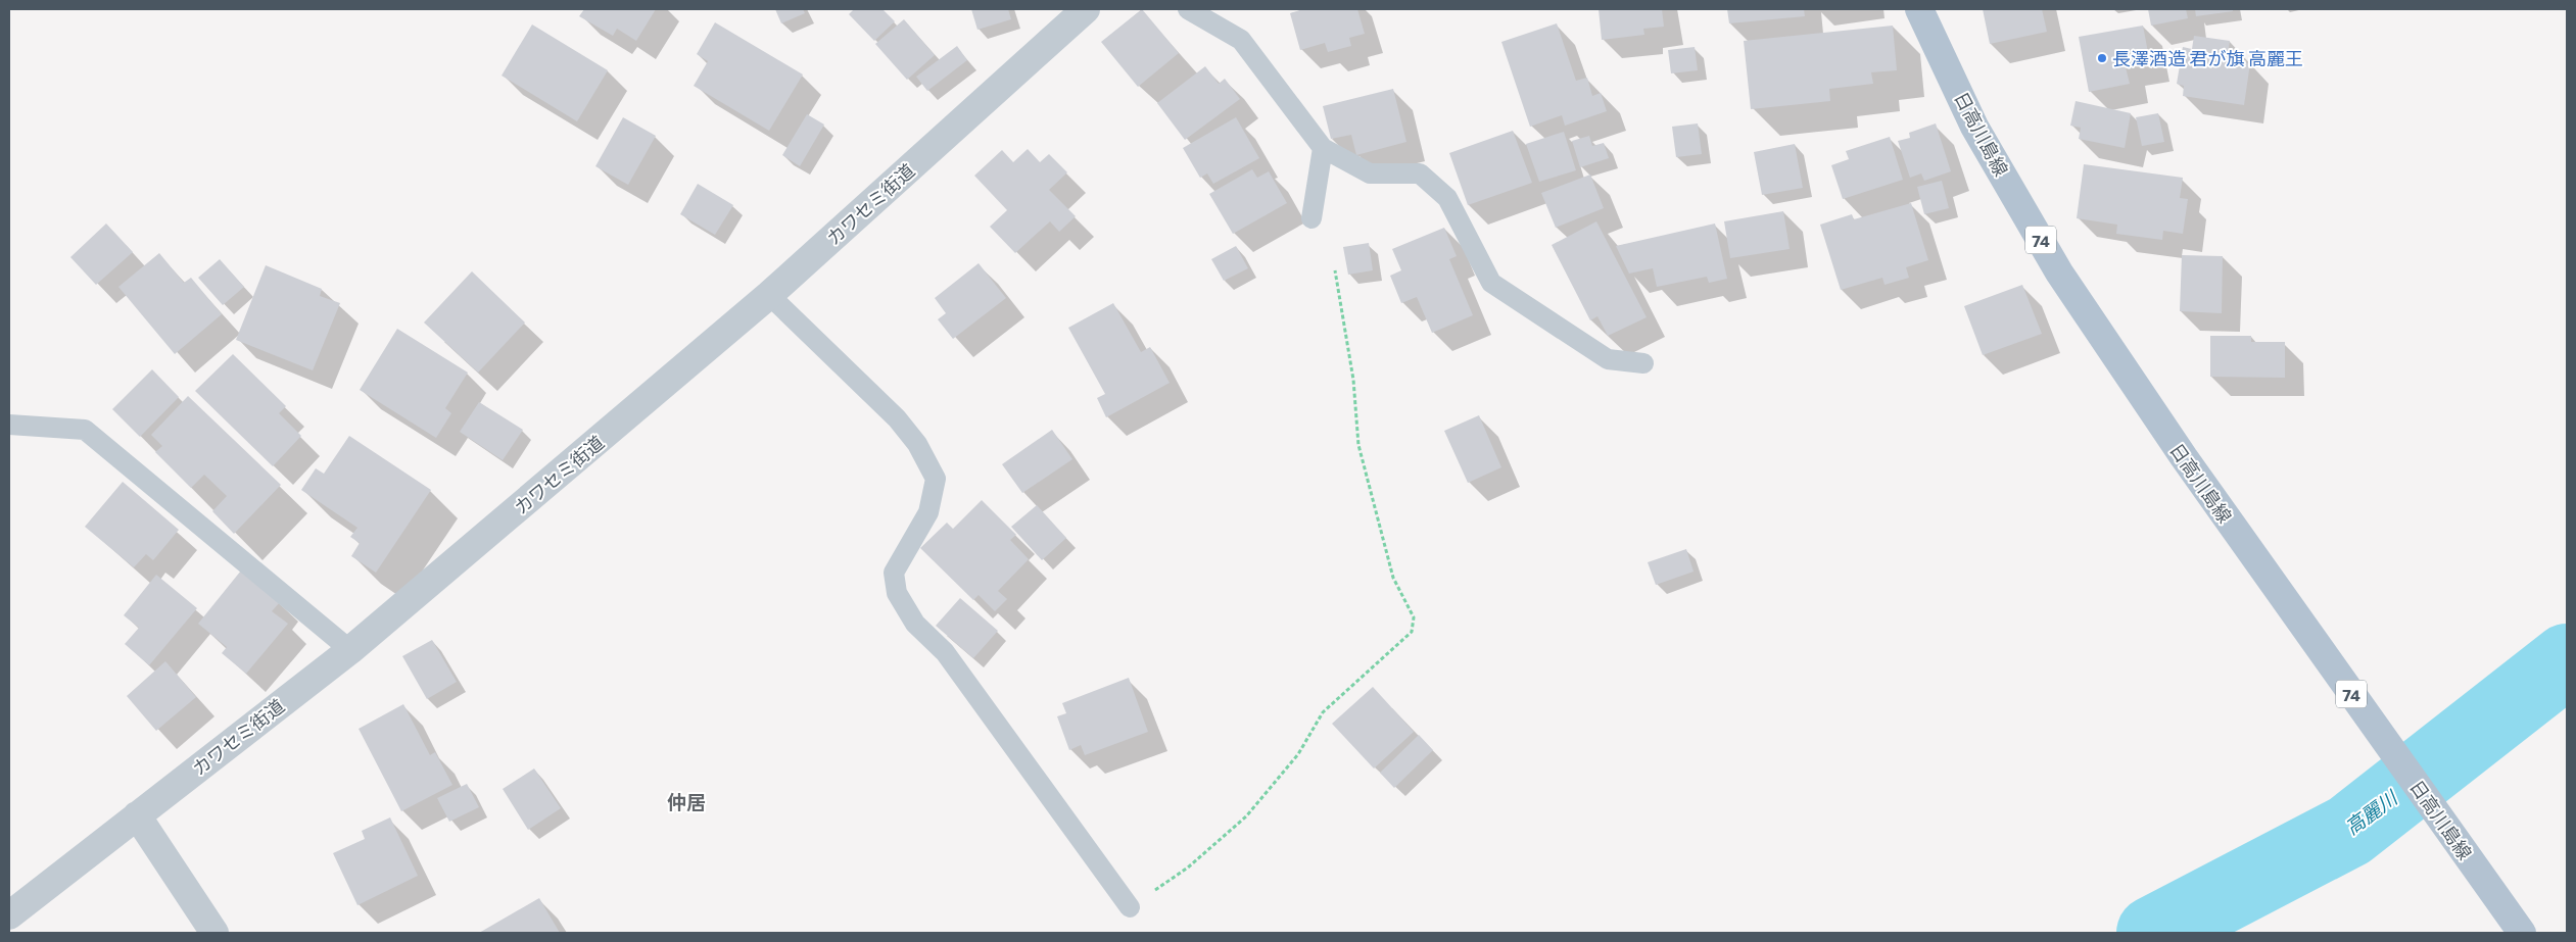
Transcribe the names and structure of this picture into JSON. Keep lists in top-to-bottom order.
{
  "streets": {
    "main road": ["日高川島線", "74"],
    "street": ["カワセミ街道"]
  },
  "districts": ["仲居"],
  "water": ["高麗川"],
  "places": ["長澤酒造 君が旗 高麗王"]
}
